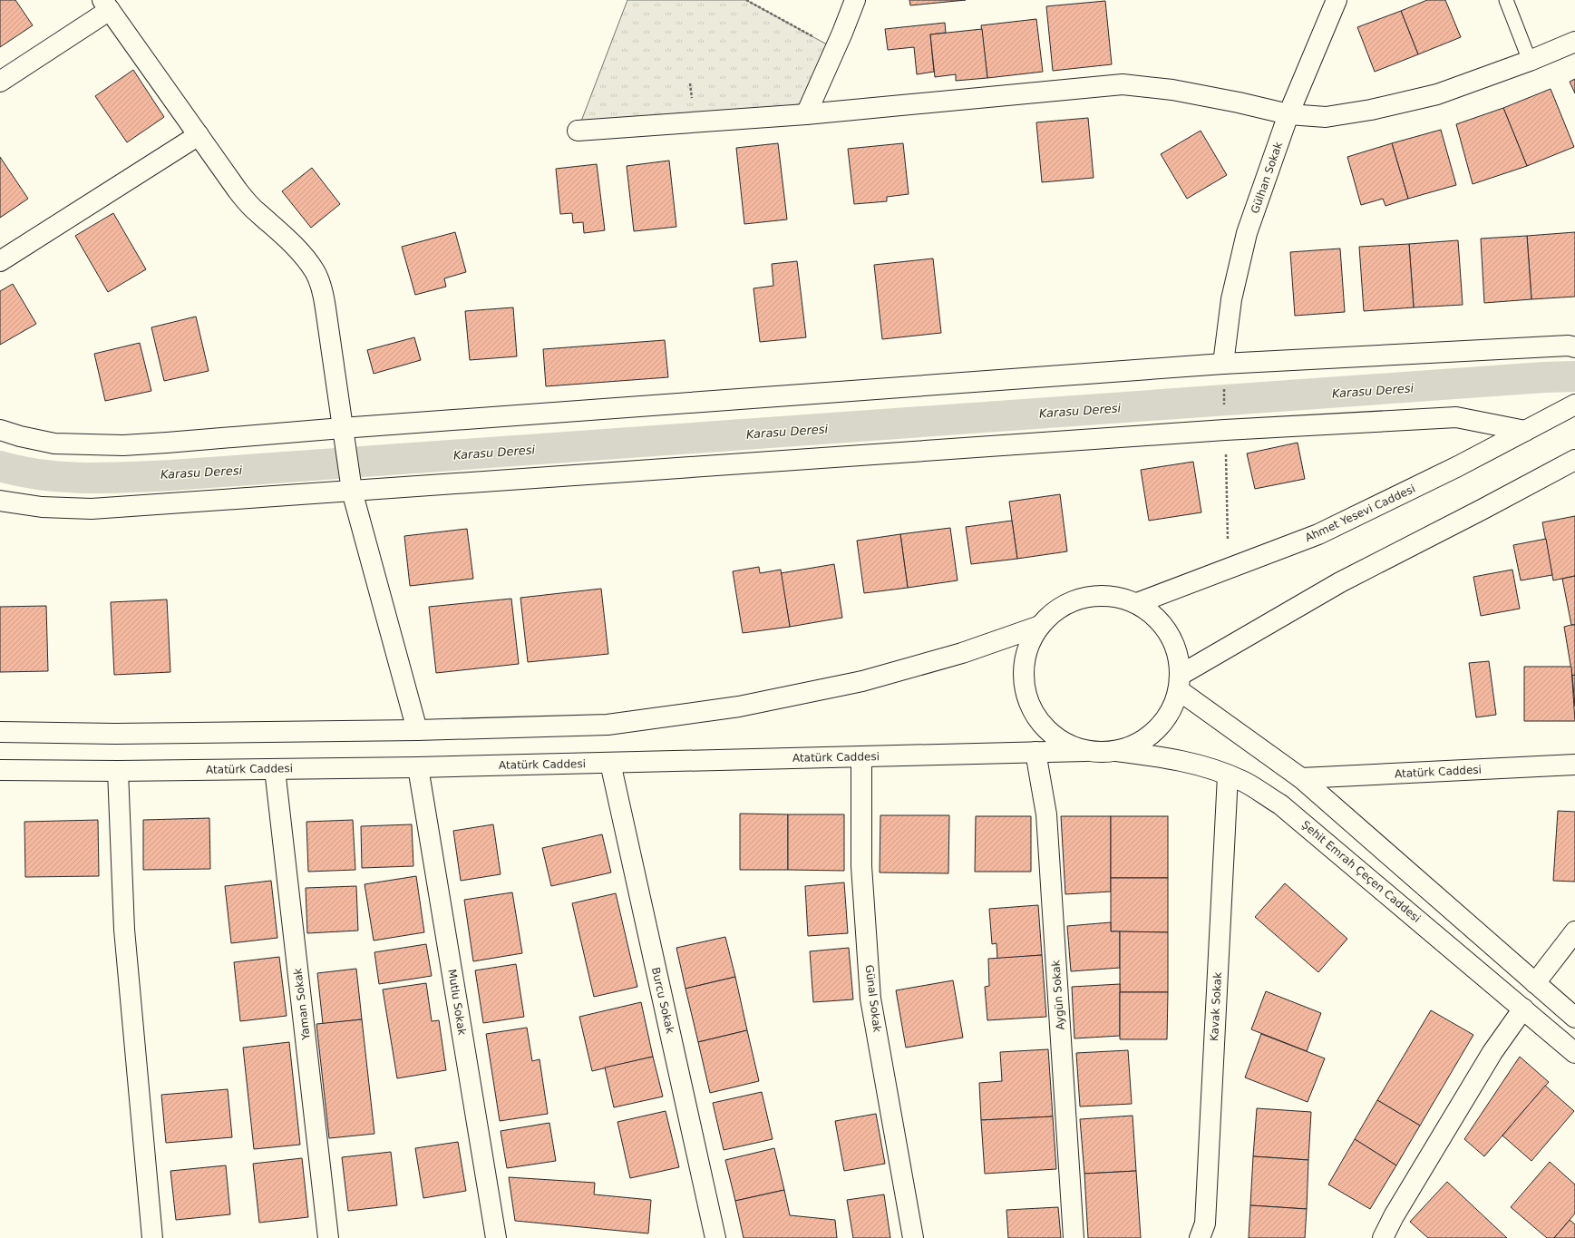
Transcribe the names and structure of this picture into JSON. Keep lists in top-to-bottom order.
{
  "streets": {
    "main road": [
      "Gülhan Sokak",
      "Ahmet Yesevi Caddesi",
      "Atatürk Caddesi",
      "Şehit Emrah Çeçen Caddesi",
      "Aygün Sokak",
      "Günal Sokak",
      "Burcu Sokak",
      "Mutlu Sokak",
      "Yaman Sokak",
      "Kavak Sokak"
    ]
  },
  "crossings": [
    ["Ahmet Yesevi Caddesi", "Atatürk Caddesi"],
    ["Atatürk Caddesi", "Şehit Emrah Çeçen Caddesi"],
    ["Atatürk Caddesi", "Aygün Sokak"],
    ["Atatürk Caddesi", "Günal Sokak"],
    ["Atatürk Caddesi", "Burcu Sokak"],
    ["Atatürk Caddesi", "Mutlu Sokak"],
    ["Atatürk Caddesi", "Yaman Sokak"],
    ["Şehit Emrah Çeçen Caddesi", "Kavak Sokak"]
  ],
  "water": ["Karasu Deresi"]
}
